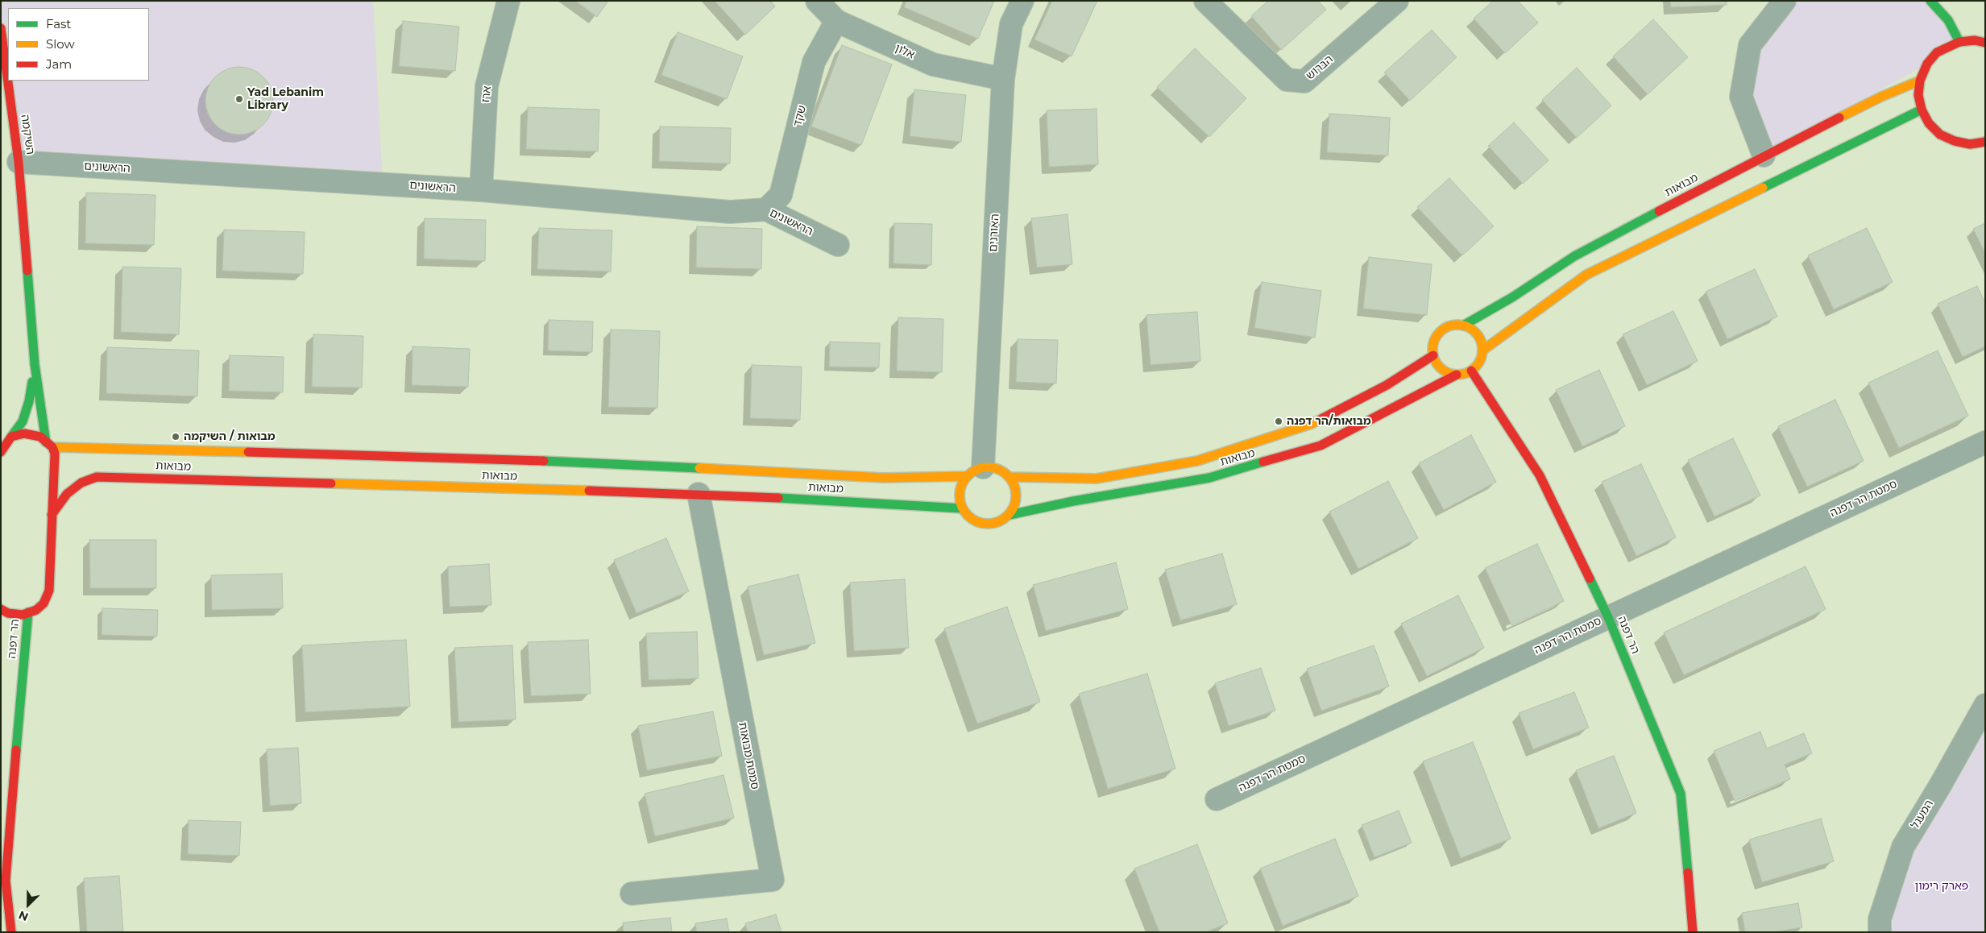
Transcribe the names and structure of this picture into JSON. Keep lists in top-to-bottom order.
{
  "streets": {
    "street": [
      "אלון",
      "הברוש",
      "ארז",
      "שקד",
      "השיקמה",
      "הראשונים",
      "מבואות",
      "האורנים",
      "סמטת הר דפנה",
      "הר דפנה",
      "סמטת מבואות",
      "המעגל"
    ]
  },
  "crossings": [
    ["אלון", "שקד"],
    ["אלון", "האורנים"],
    ["ארז", "הראשונים"],
    ["שקד", "הראשונים"],
    ["השיקמה", "הראשונים"],
    ["השיקמה", "מבואות"],
    ["השיקמה", "הר דפנה"],
    ["מבואות", "האורנים"],
    ["מבואות", "הר דפנה"],
    ["מבואות", "סמטת מבואות"],
    ["סמטת הר דפנה", "הר דפנה"]
  ],
  "parks": ["פארק רימון"],
  "places": ["Yad Lebanim Library", "מבואות/הר דפנה", "מבואות / השיקמה"],
  "legend": ["Fast", "Slow", "Jam"],
  "north": "bottom left"
}
